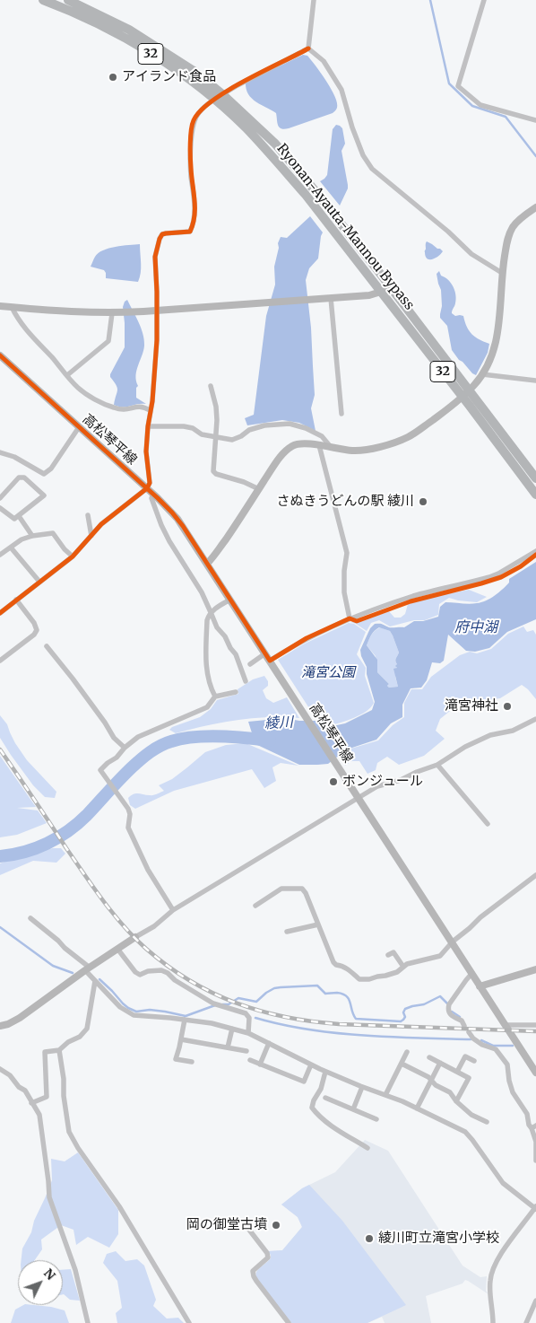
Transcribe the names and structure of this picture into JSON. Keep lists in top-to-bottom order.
{
  "streets": {
    "highway": ["32", "Ryonan-Ayauta-Mannou Bypass"],
    "street": ["高松琴平線"]
  },
  "water": ["府中湖", "綾川"],
  "parks": ["滝宮公園"],
  "places": [
    "アイランド食品",
    "さぬきうどんの駅 綾川",
    "滝宮神社",
    "ボンジュール",
    "岡の御堂古墳",
    "綾川町立滝宮小学校"
  ],
  "north": "top right"
}
